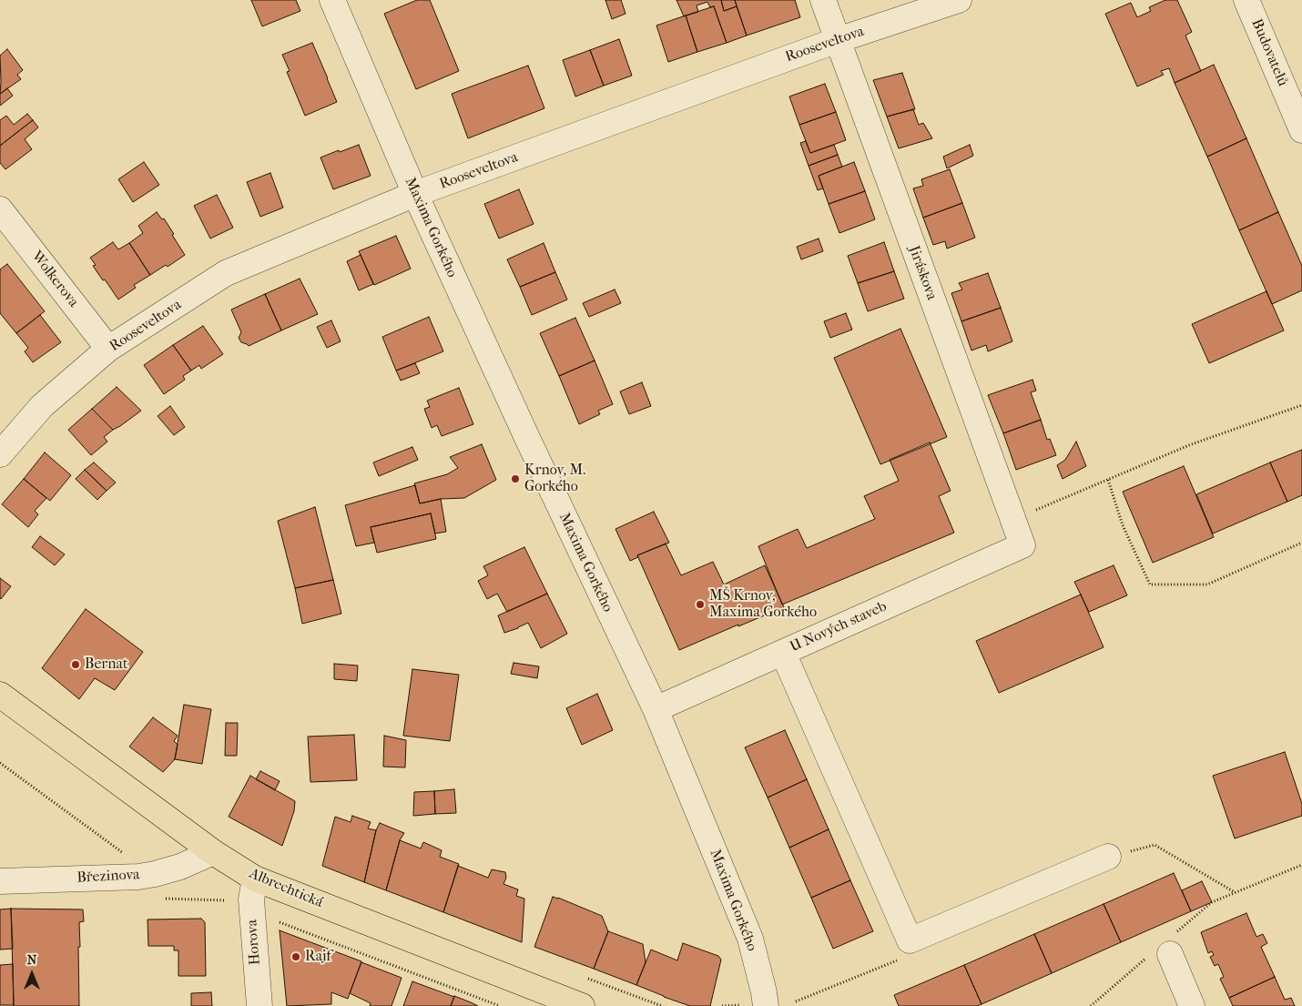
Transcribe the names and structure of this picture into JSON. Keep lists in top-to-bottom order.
{
  "streets": {
    "main road": ["Albrechtická"],
    "street": [
      "Rooseveltova",
      "Budovatelů",
      "Maxima Gorkého",
      "Jiráskova",
      "Wolkerova",
      "U Nových staveb",
      "Březinova",
      "Horova"
    ]
  },
  "crossings": [
    ["Rooseveltova", "Maxima Gorkého"],
    ["Rooseveltova", "Jiráskova"],
    ["Rooseveltova", "Wolkerova"],
    ["Maxima Gorkého", "U Nových staveb"],
    ["Jiráskova", "U Nových staveb"],
    ["Březinova", "Albrechtická"],
    ["Albrechtická", "Horova"]
  ],
  "places": [
    "Krnov, M. Gorkého",
    "MŠ Krnov, Maxima Gorkého",
    "Bernat",
    "Rajf"
  ],
  "north": "top"
}
